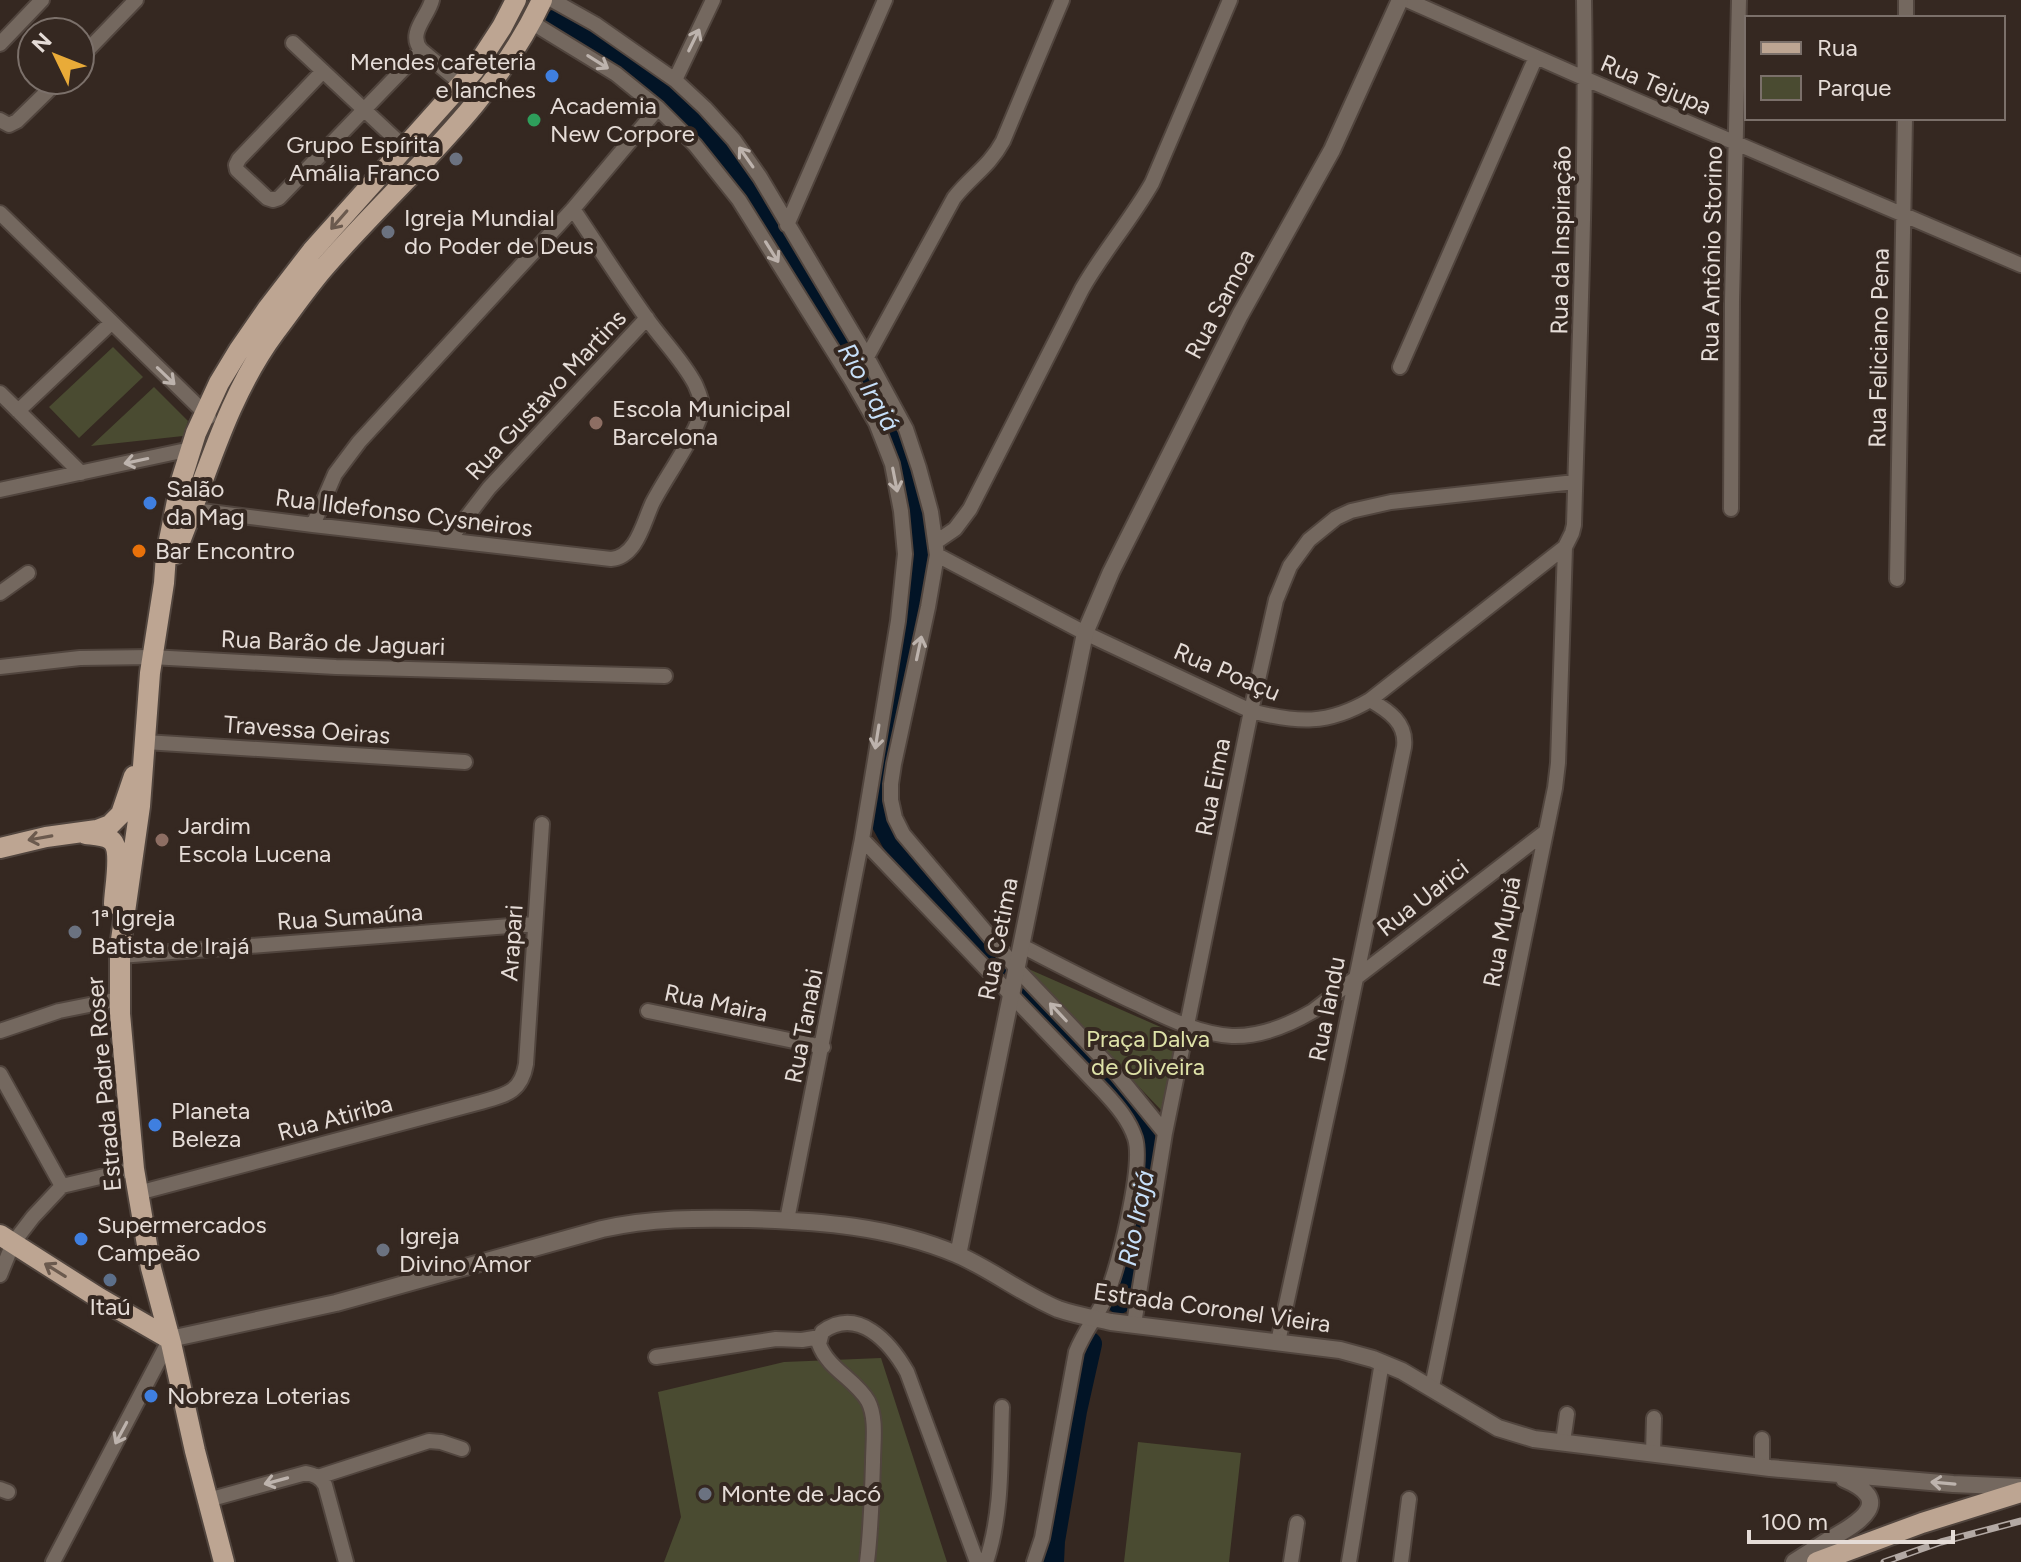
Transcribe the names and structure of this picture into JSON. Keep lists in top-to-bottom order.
{
  "streets": {
    "main road": ["Estrada Padre Roser"],
    "street": [
      "Rua Tejupa",
      "Rua da Inspiração",
      "Rua Antônio Storino",
      "Rua Samoa",
      "Rua Feliciano Pena",
      "Rua Gustavo Martins",
      "Rua Ildefonso Cysneiros",
      "Rua Barão de Jaguari",
      "Rua Poaçu",
      "Travessa Oeiras",
      "Rua Eima",
      "Rua Uarici",
      "Rua Sumaúna",
      "Rua Mupiá",
      "Rua Cetima",
      "Arapari",
      "Rua Maira",
      "Rua Iandu",
      "Rua Tanabi",
      "Rua Atiriba",
      "Estrada Coronel Vieira"
    ]
  },
  "crossings": [
    ["Rua Tejupa", "Rua da Inspiração"],
    ["Rua Tejupa", "Rua Antônio Storino"],
    ["Rua Tejupa", "Rua Feliciano Pena"],
    ["Rua da Inspiração", "Rua Eima"],
    ["Rua da Inspiração", "Rua Mupiá"],
    ["Rua Samoa", "Rua Poaçu"],
    ["Rua Samoa", "Rua Cetima"],
    ["Rua Gustavo Martins", "Rua Ildefonso Cysneiros"],
    ["Rua Ildefonso Cysneiros", "Estrada Padre Roser"],
    ["Rua Barão de Jaguari", "Estrada Padre Roser"],
    ["Rua Poaçu", "Rua Eima"],
    ["Rua Poaçu", "Rua Mupiá"],
    ["Rua Poaçu", "Rua Cetima"],
    ["Rua Poaçu", "Rua Iandu"],
    ["Travessa Oeiras", "Estrada Padre Roser"],
    ["Rua Eima", "Rua Uarici"],
    ["Rua Eima", "Rua Mupiá"],
    ["Rua Eima", "Estrada Coronel Vieira"],
    ["Rua Uarici", "Rua Mupiá"],
    ["Rua Uarici", "Rua Cetima"],
    ["Rua Uarici", "Rua Iandu"],
    ["Rua Sumaúna", "Arapari"],
    ["Rua Sumaúna", "Estrada Padre Roser"],
    ["Rua Mupiá", "Estrada Coronel Vieira"],
    ["Rua Cetima", "Estrada Coronel Vieira"],
    ["Arapari", "Rua Atiriba"],
    ["Rua Maira", "Rua Tanabi"],
    ["Rua Iandu", "Estrada Coronel Vieira"],
    ["Rua Tanabi", "Estrada Padre Roser"],
    ["Rua Tanabi", "Estrada Coronel Vieira"],
    ["Estrada Padre Roser", "Rua Atiriba"],
    ["Estrada Padre Roser", "Estrada Coronel Vieira"]
  ],
  "water": ["Rio Irajá"],
  "parks": ["Praça Dalva de Oliveira"],
  "places": [
    "Mendes cafeteria e lanches",
    "Academia New Corpore",
    "Grupo Espírita Amália Franco",
    "Igreja Mundial do Poder de Deus",
    "Escola Municipal Barcelona",
    "Salão da Mag",
    "Bar Encontro",
    "Jardim Escola Lucena",
    "1ª Igreja Batista de Irajá",
    "Planeta Beleza",
    "Supermercados Campeão",
    "Igreja Divino Amor",
    "Itaú",
    "Nobreza Loterias",
    "Monte de Jacó"
  ],
  "legend": ["Rua", "Parque"],
  "scale_bar": "100 m",
  "north": "top left"
}
